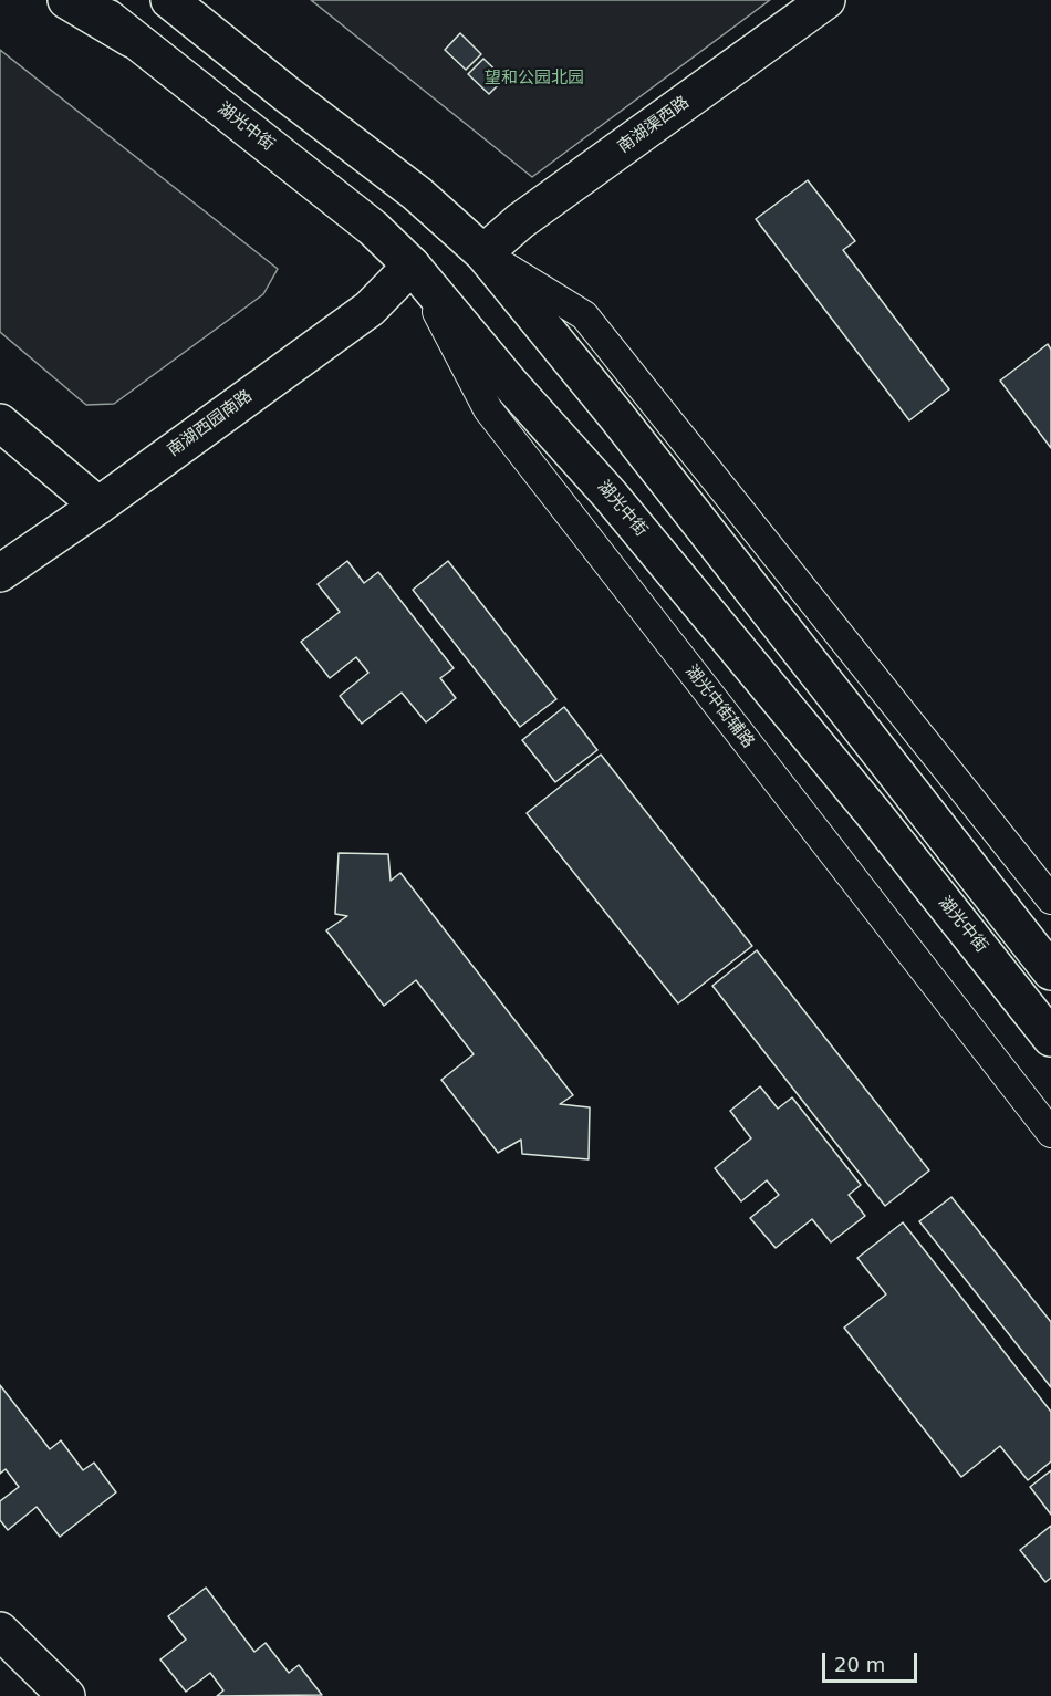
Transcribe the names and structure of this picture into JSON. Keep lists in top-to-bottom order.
{
  "streets": {
    "main road": ["南湖渠西路", "湖光中街", "南湖西园南路"],
    "street": ["湖光中街辅路"]
  },
  "crossings": [
    ["湖光中街", "南湖西园南路"],
    ["湖光中街", "湖光中街辅路"],
    ["南湖西园南路", "湖光中街辅路"]
  ],
  "parks": ["望和公园北园"],
  "scale_bar": "20 m"
}
